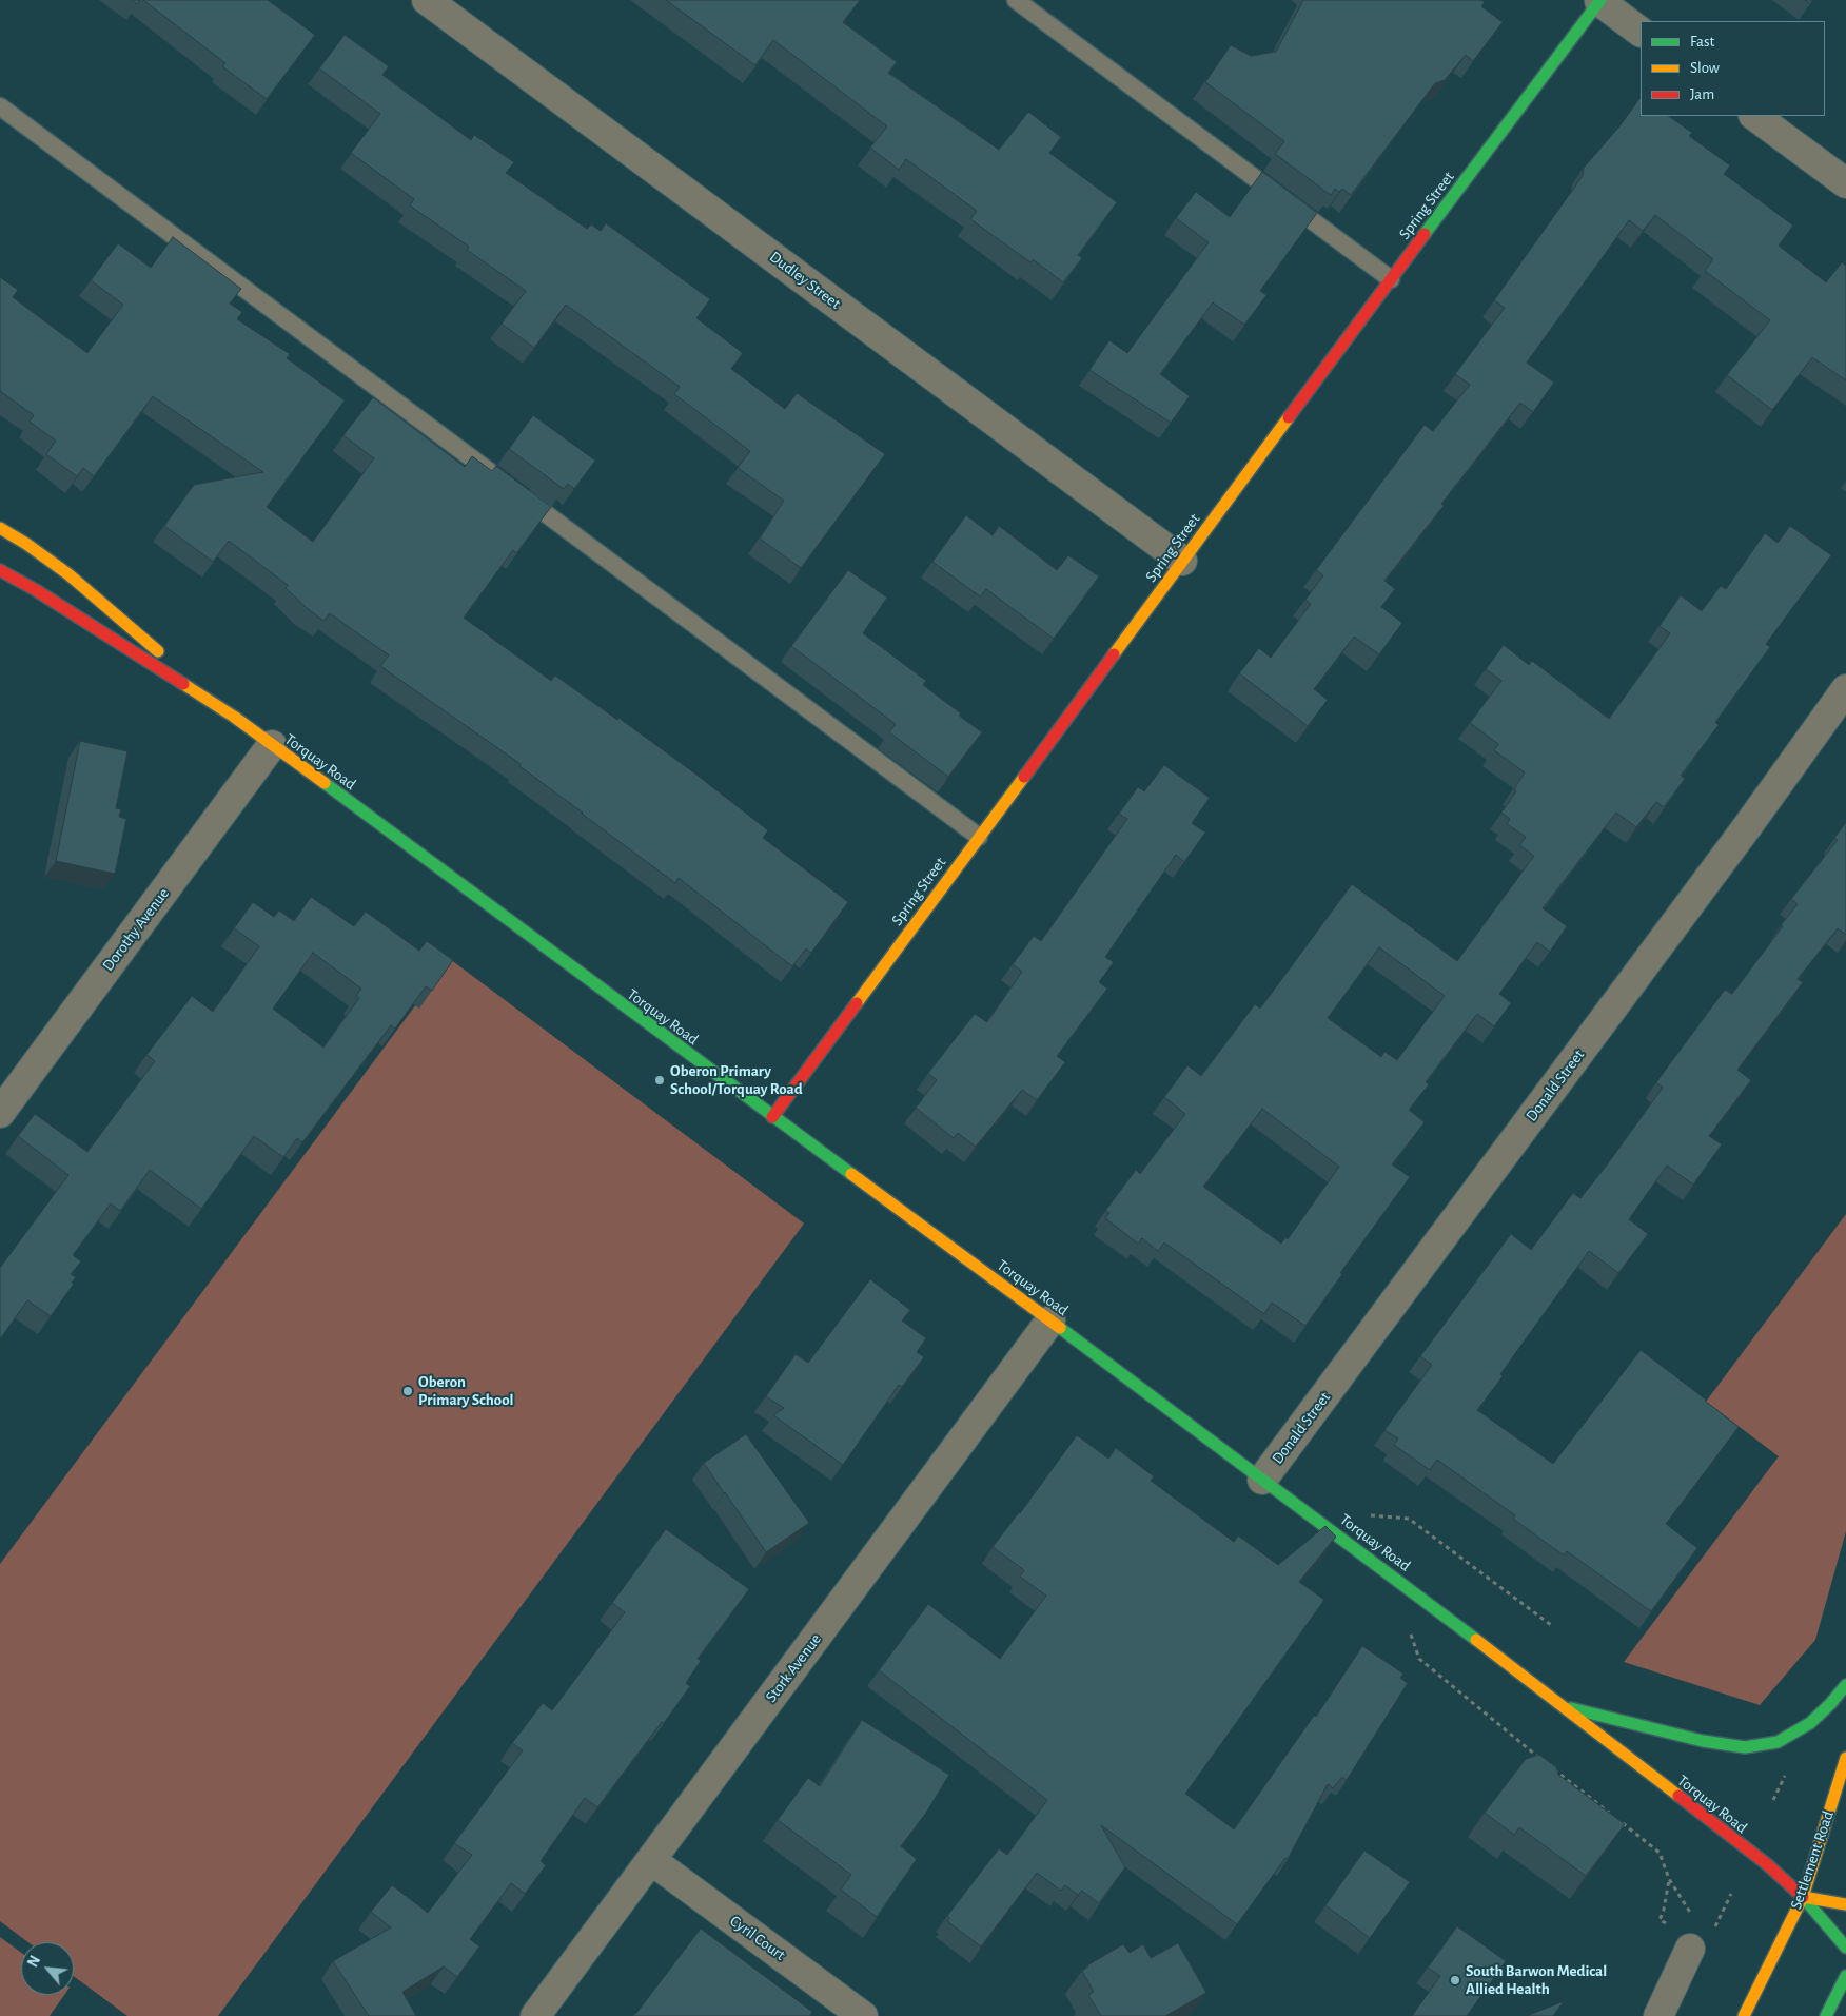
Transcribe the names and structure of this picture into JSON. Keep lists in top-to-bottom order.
{
  "streets": {
    "main road": ["Spring Street", "Torquay Road", "Settlement Road"],
    "street": [
      "Dudley Street",
      "Dorothy Avenue",
      "Donald Street",
      "Stork Avenue",
      "Cyril Court"
    ]
  },
  "crossings": [
    ["Spring Street", "Dudley Street"],
    ["Spring Street", "Torquay Road"],
    ["Torquay Road", "Dorothy Avenue"],
    ["Torquay Road", "Donald Street"],
    ["Torquay Road", "Stork Avenue"],
    ["Torquay Road", "Settlement Road"],
    ["Stork Avenue", "Cyril Court"]
  ],
  "places": ["Oberon Primary School/Torquay Road", "Oberon Primary School", "South Barwon Medical Allied Health"],
  "legend": ["Fast", "Slow", "Jam"],
  "north": "top left"
}
